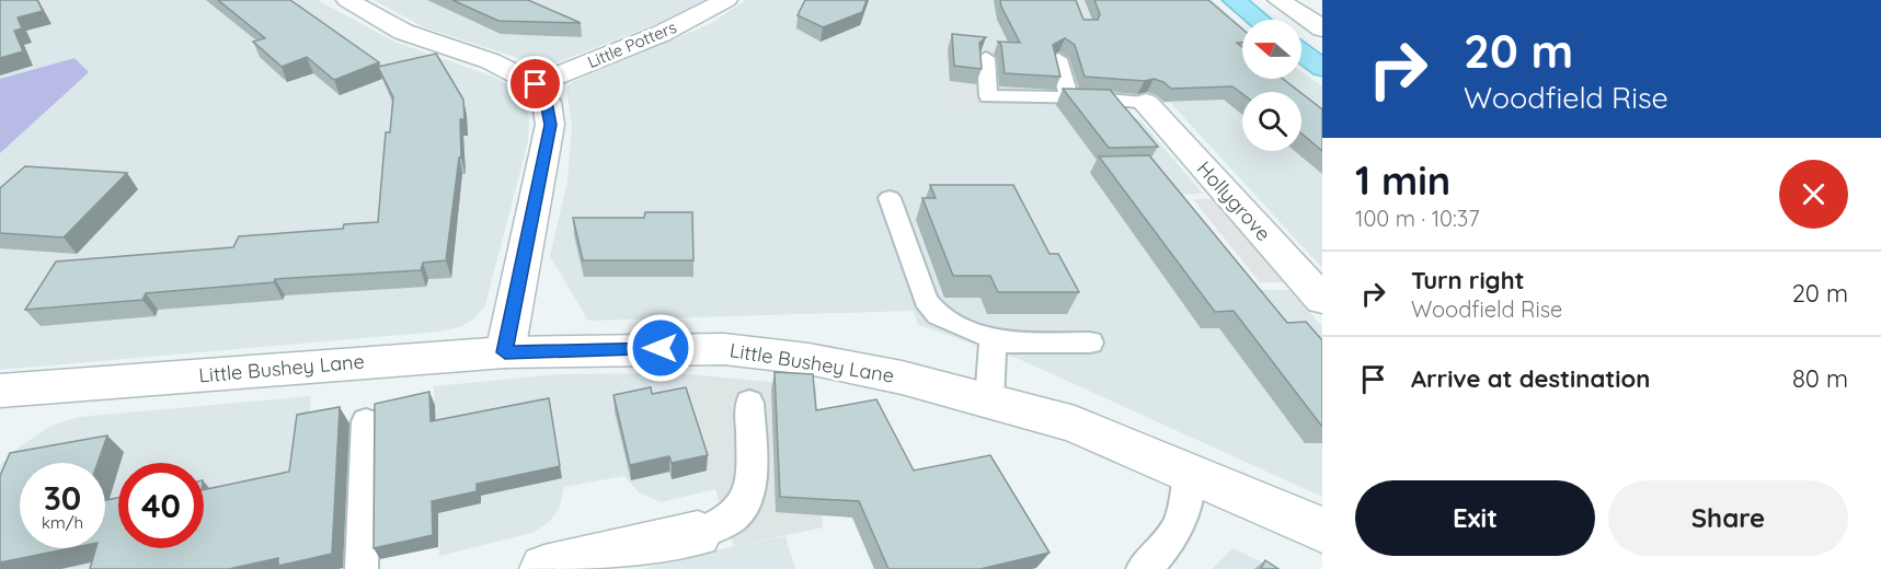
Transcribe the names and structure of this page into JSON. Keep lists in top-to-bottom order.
{
  "streets": {
    "street": ["Little Potters", "Hollygrove", "Little Bushey Lane"]
  },
  "north": "left",
  "page": {
    "turn": ["20 m", "Woodfield Rise"],
    "heading": ["1 min", "100 m · 10:37"],
    "list": [
      {
        "name": "Turn right",
        "note": "Woodfield Rise",
        "value": "20 m"
      },
      {
        "name": "Arrive at destination",
        "value": "80 m"
      }
    ],
    "speed": "30 km/h",
    "limit": "40",
    "buttons": ["Exit", "Share"]
  }
}
